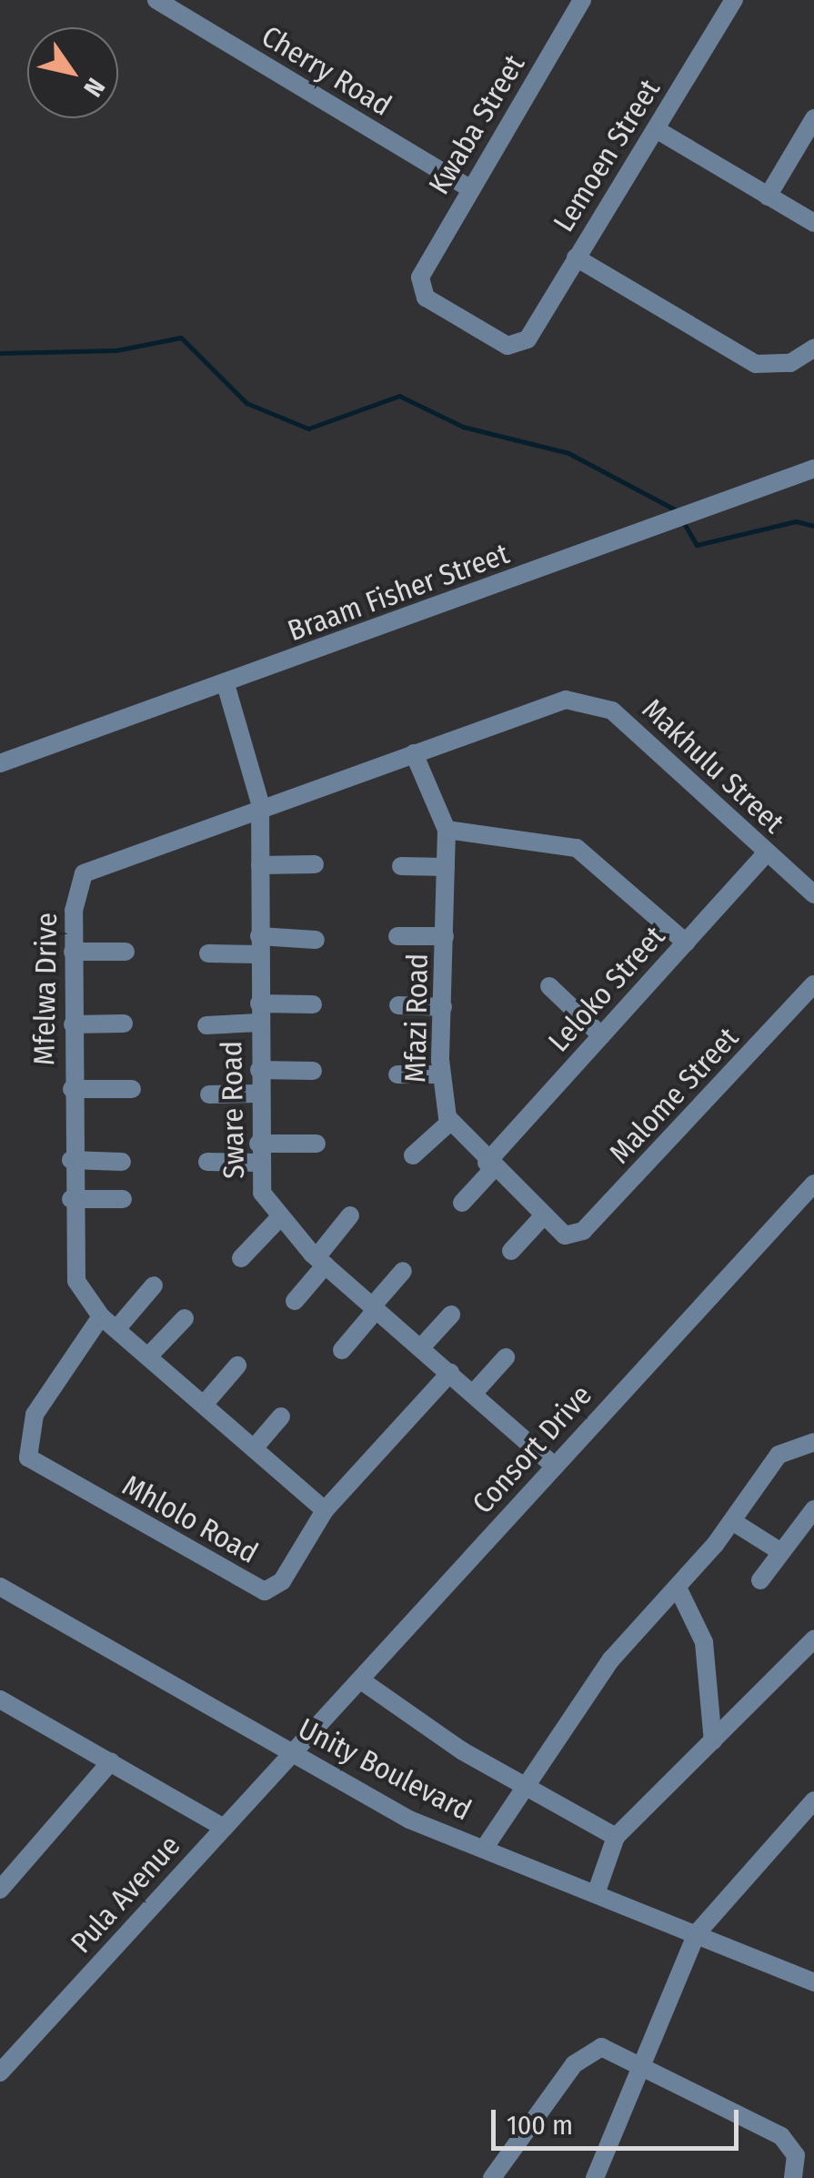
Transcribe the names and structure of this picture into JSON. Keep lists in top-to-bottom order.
{
  "streets": {
    "street": [
      "Cherry Road",
      "Kwaba Street",
      "Lemoen Street",
      "Braam Fisher Street",
      "Makhulu Street",
      "Mfelwa Drive",
      "Leloko Street",
      "Mfazi Road",
      "Malome Street",
      "Sware Road",
      "Consort Drive",
      "Mhlolo Road",
      "Unity Boulevard",
      "Pula Avenue"
    ]
  },
  "crossings": [
    ["Cherry Road", "Kwaba Street"],
    ["Kwaba Street", "Lemoen Street"],
    ["Braam Fisher Street", "Sware Road"],
    ["Makhulu Street", "Mfelwa Drive"],
    ["Makhulu Street", "Leloko Street"],
    ["Mfelwa Drive", "Mfazi Road"],
    ["Mfelwa Drive", "Sware Road"],
    ["Mfelwa Drive", "Mhlolo Road"],
    ["Leloko Street", "Mfazi Road"],
    ["Mfazi Road", "Malome Street"],
    ["Sware Road", "Consort Drive"],
    ["Sware Road", "Mhlolo Road"],
    ["Consort Drive", "Unity Boulevard"],
    ["Consort Drive", "Pula Avenue"],
    ["Unity Boulevard", "Pula Avenue"]
  ],
  "scale_bar": "100 m",
  "north": "bottom right"
}
